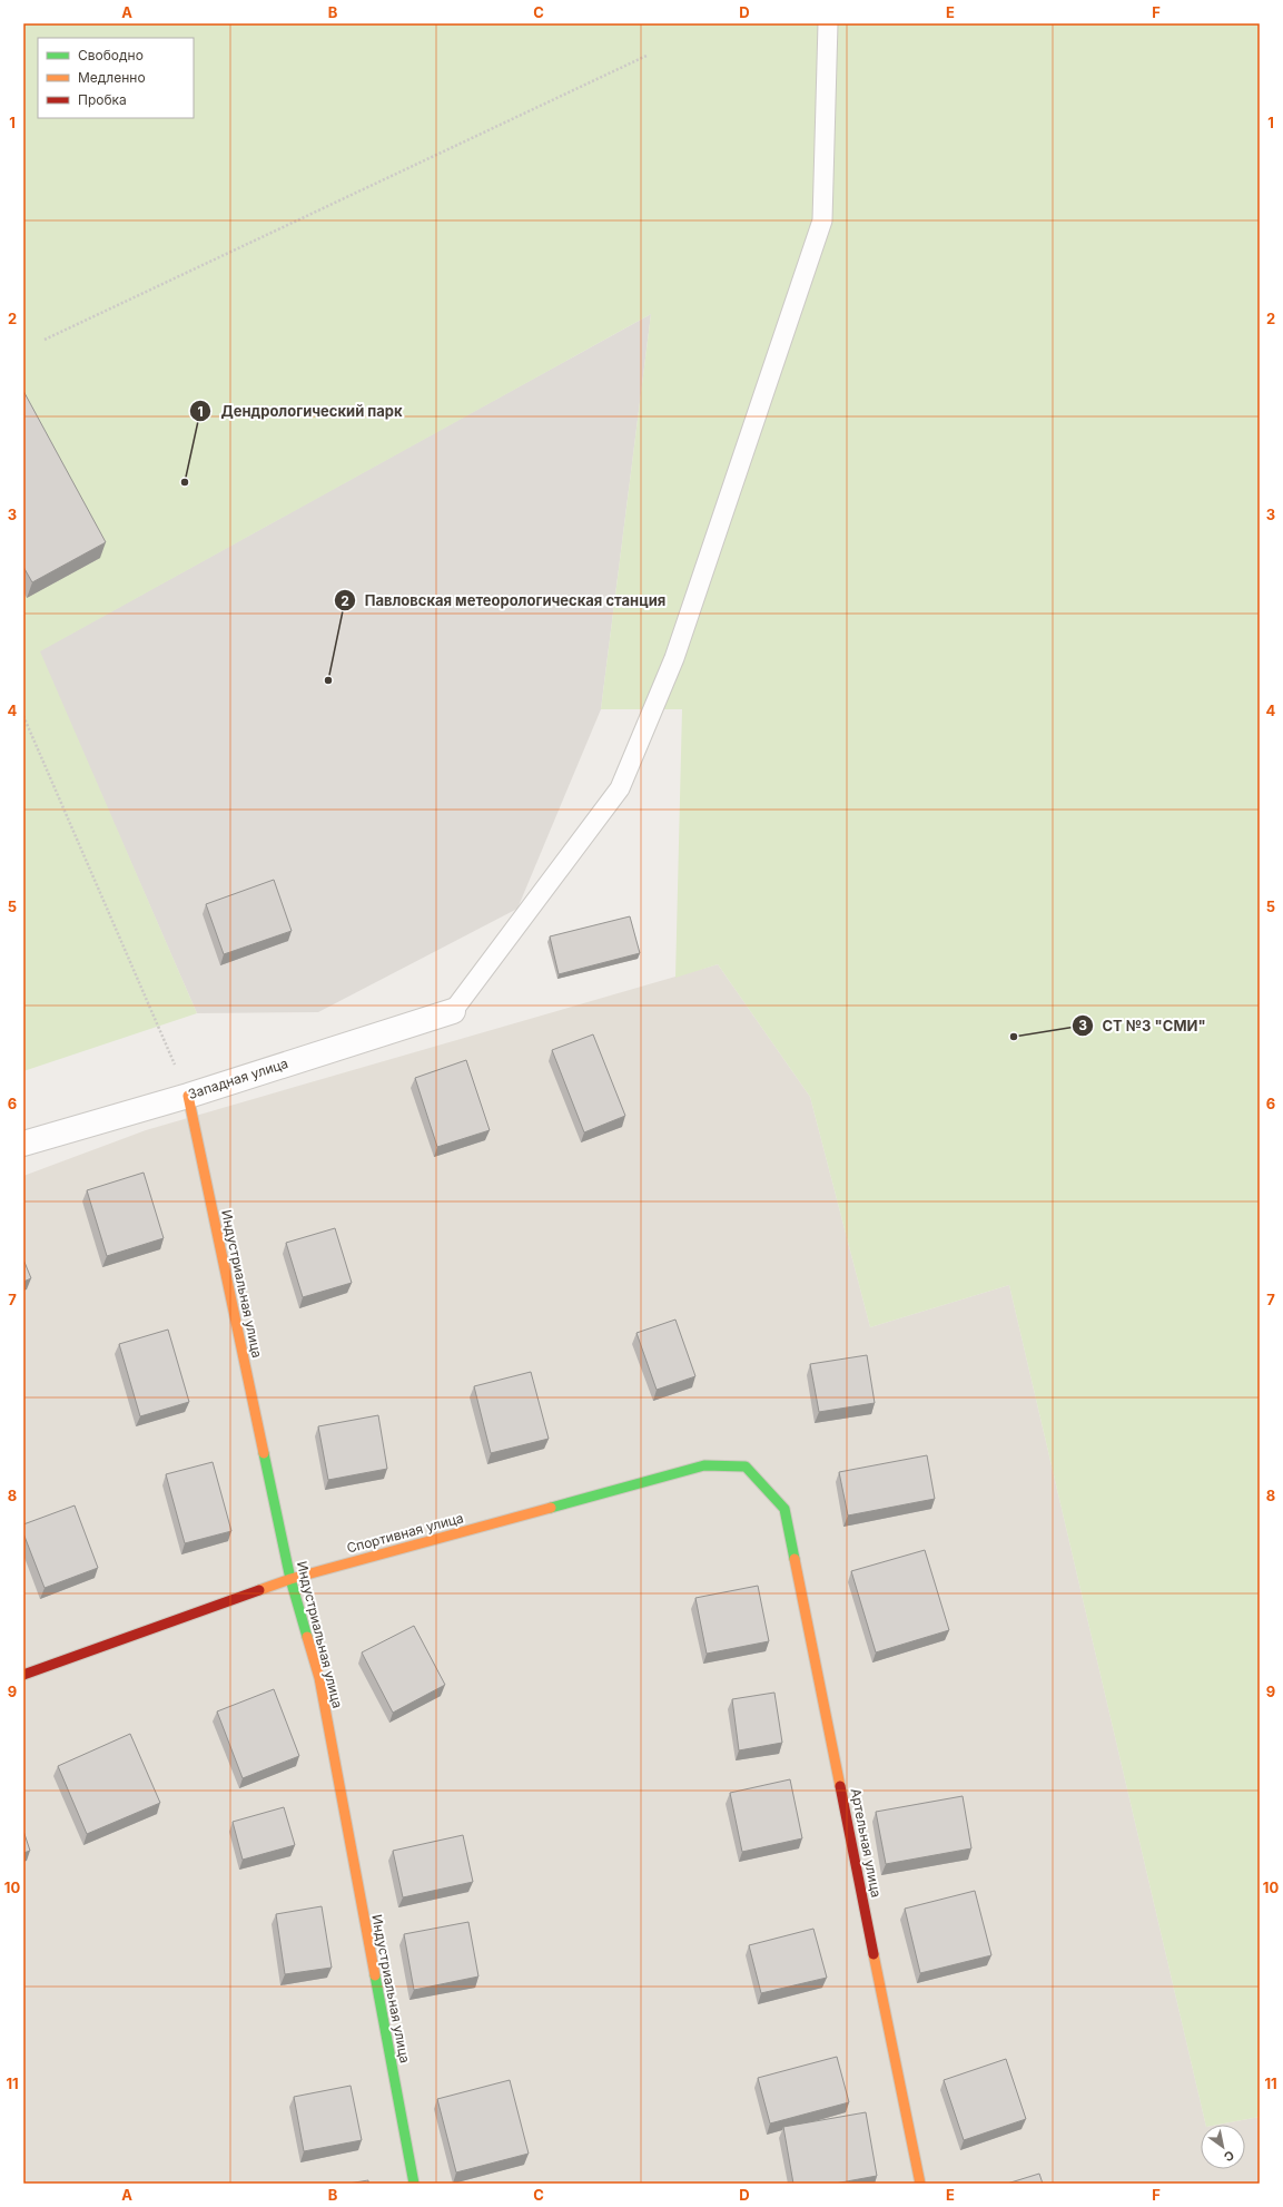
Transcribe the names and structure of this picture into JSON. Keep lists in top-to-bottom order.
{
  "streets": {
    "street": [
      "Западная улица",
      "Индустриальная улица",
      "Спортивная улица",
      "Артельная улица"
    ]
  },
  "crossings": [
    ["Западная улица", "Индустриальная улица"],
    ["Индустриальная улица", "Спортивная улица"],
    ["Спортивная улица", "Артельная улица"]
  ],
  "places": ["Дендрологический парк", "Павловская метеорологическая станция", "СТ №3 \"СМИ\""],
  "legend": ["Свободно", "Медленно", "Пробка"],
  "north": "bottom right",
  "grid": {
    "columns": [
      "A",
      "B",
      "C",
      "D",
      "E",
      "F"
    ],
    "rows": [
      "1",
      "2",
      "3",
      "4",
      "5",
      "6",
      "7",
      "8",
      "9",
      "10",
      "11"
    ]
  }
}
